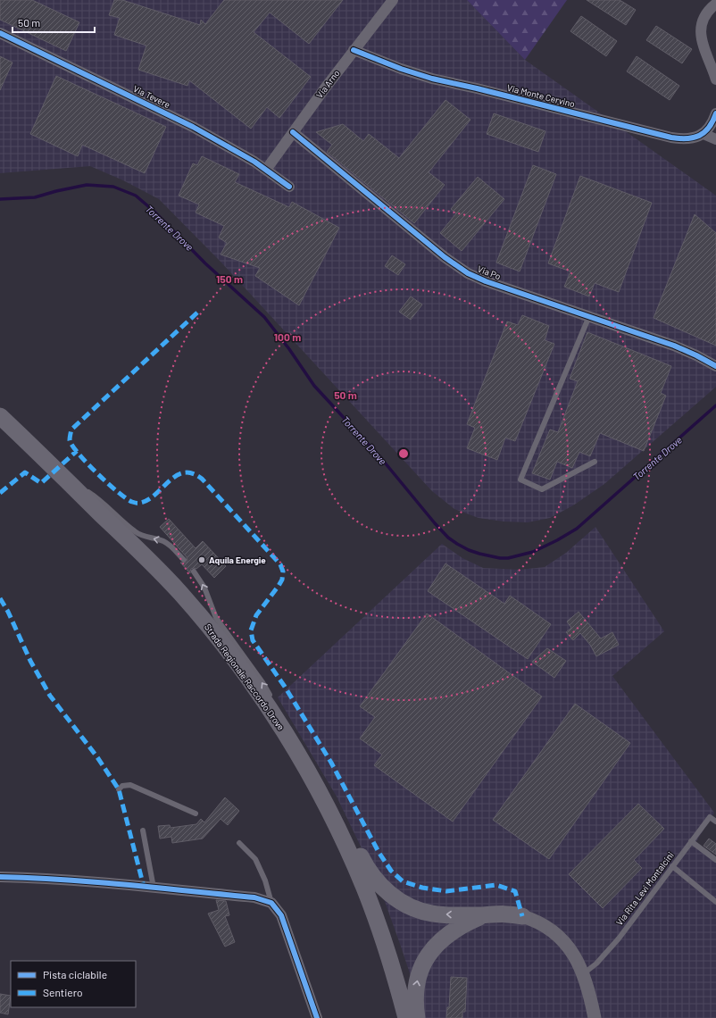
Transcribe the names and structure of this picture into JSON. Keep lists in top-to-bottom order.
{
  "streets": {
    "main road": ["Strada Regionale Raccordo Drove"],
    "street": [
      "Via Arno",
      "Via Monte Cervino",
      "Via Tevere",
      "Via Po"
    ],
    "lane": ["Via Rita Levi Montalcini"]
  },
  "crossings": [
    ["Via Arno", "Via Monte Cervino"],
    ["Via Arno", "Via Tevere"],
    ["Via Arno", "Via Po"]
  ],
  "water": ["Torrente Drove"],
  "places": ["Aquila Energie"],
  "legend": ["Pista ciclabile", "Sentiero"],
  "scale_bar": "50 m",
  "rings": ["150 m", "100 m", "50 m"]
}
